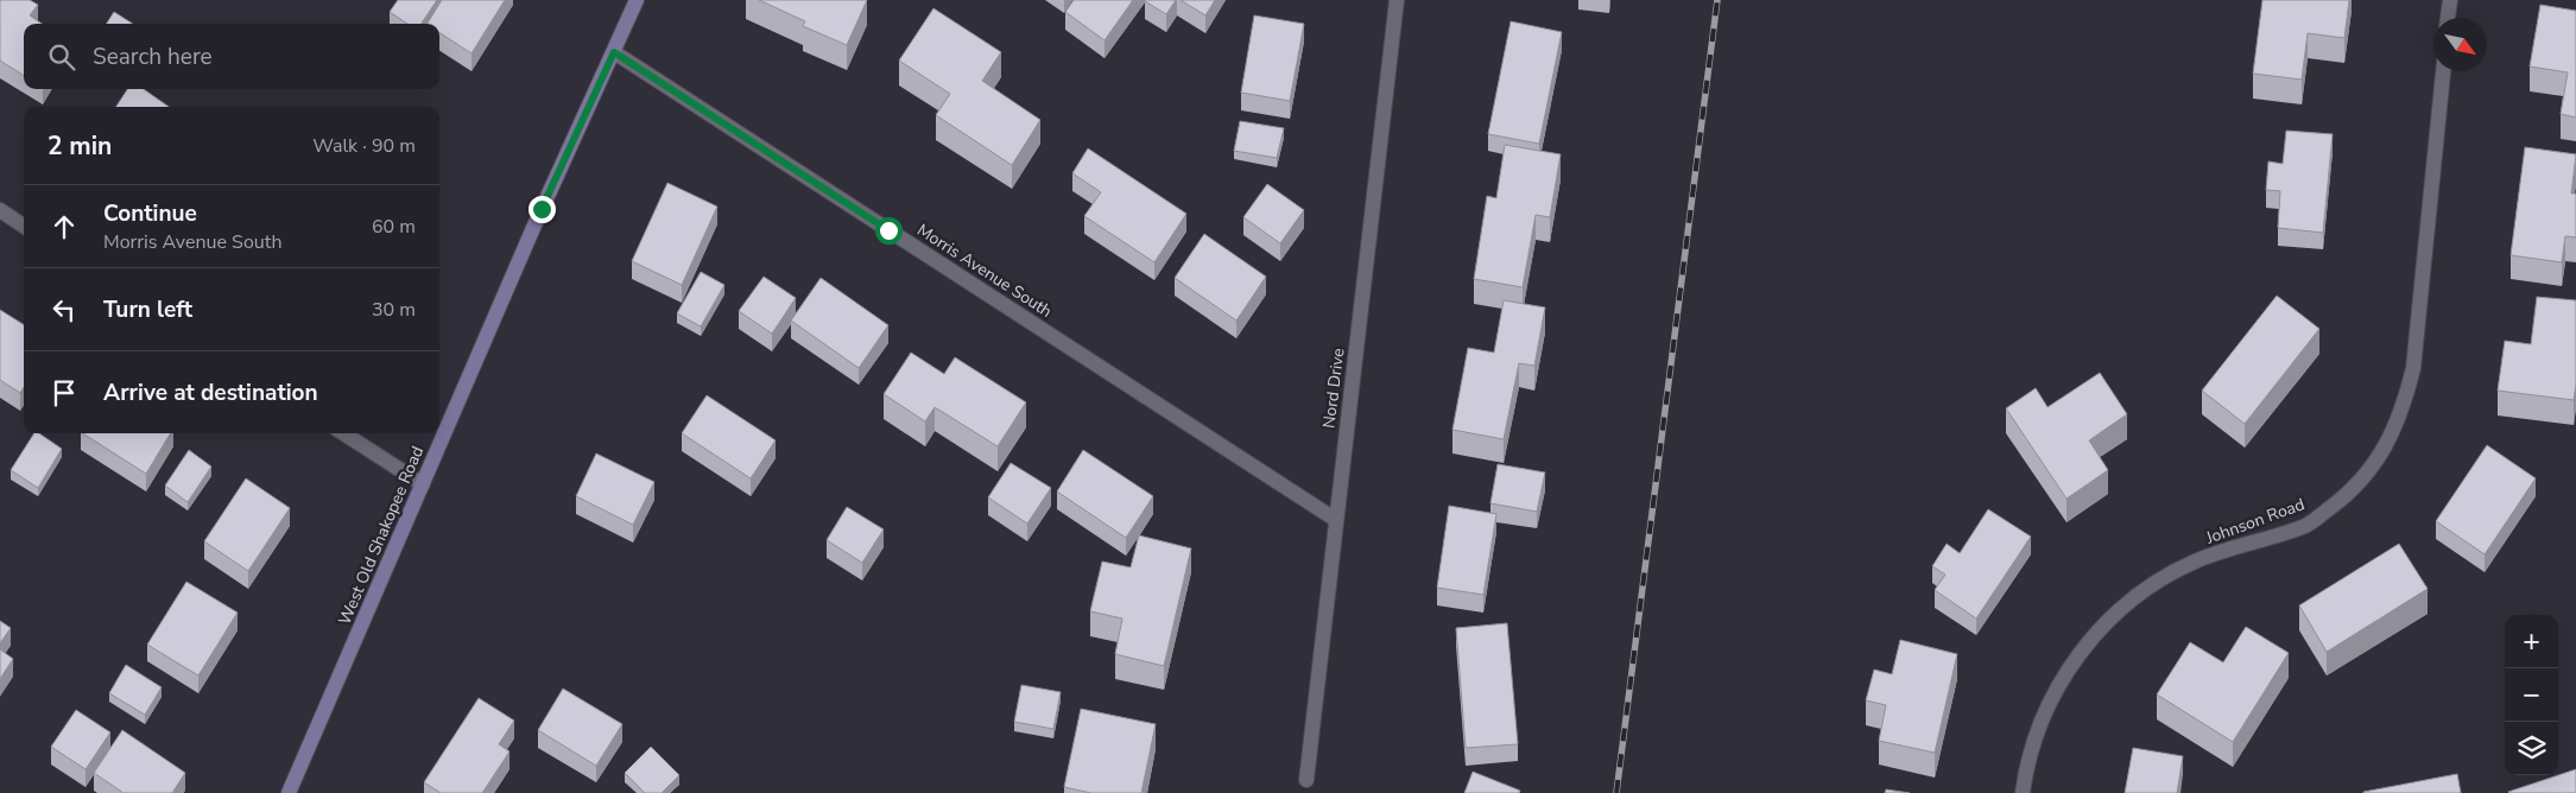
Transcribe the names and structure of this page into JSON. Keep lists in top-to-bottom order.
{
  "streets": {
    "main road": ["West Old Shakopee Road"],
    "street": ["Morris Avenue South", "Nord Drive", "Johnson Road"]
  },
  "crossings": [
    ["Morris Avenue South", "Nord Drive"],
    ["Morris Avenue South", "West Old Shakopee Road"]
  ],
  "north": "bottom right",
  "page": {
    "search": "Search here",
    "heading": ["2 min", "Walk · 90 m"],
    "list": [
      ["Continue", "Morris Avenue South", "60 m"],
      ["Turn left", "30 m"],
      "Arrive at destination"
    ],
    "map_buttons": ["+", "−"]
  }
}
